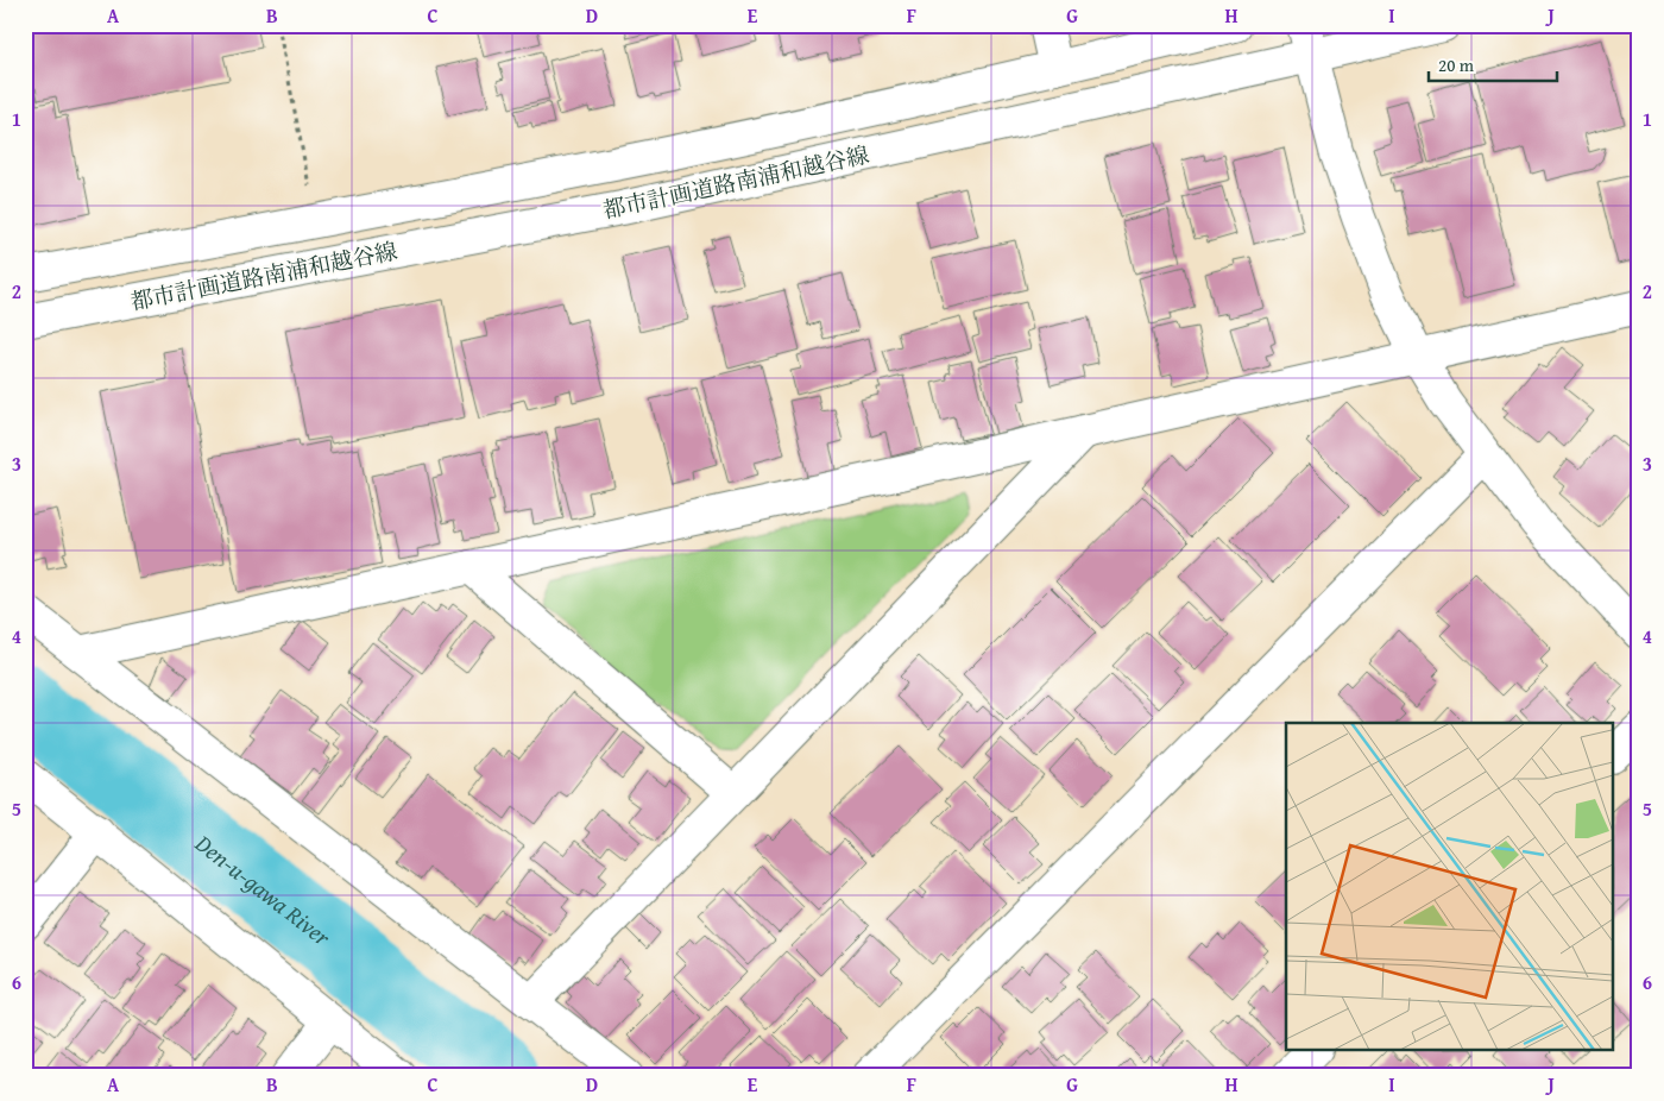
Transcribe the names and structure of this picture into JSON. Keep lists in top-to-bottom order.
{
  "streets": {
    "street": ["都市計画道路南浦和越谷線"]
  },
  "water": ["Den-u-gawa River"],
  "scale_bar": "20 m",
  "grid": {
    "columns": [
      "A",
      "B",
      "C",
      "D",
      "E",
      "F",
      "G",
      "H",
      "I",
      "J"
    ],
    "rows": [
      "1",
      "2",
      "3",
      "4",
      "5",
      "6"
    ]
  }
}
